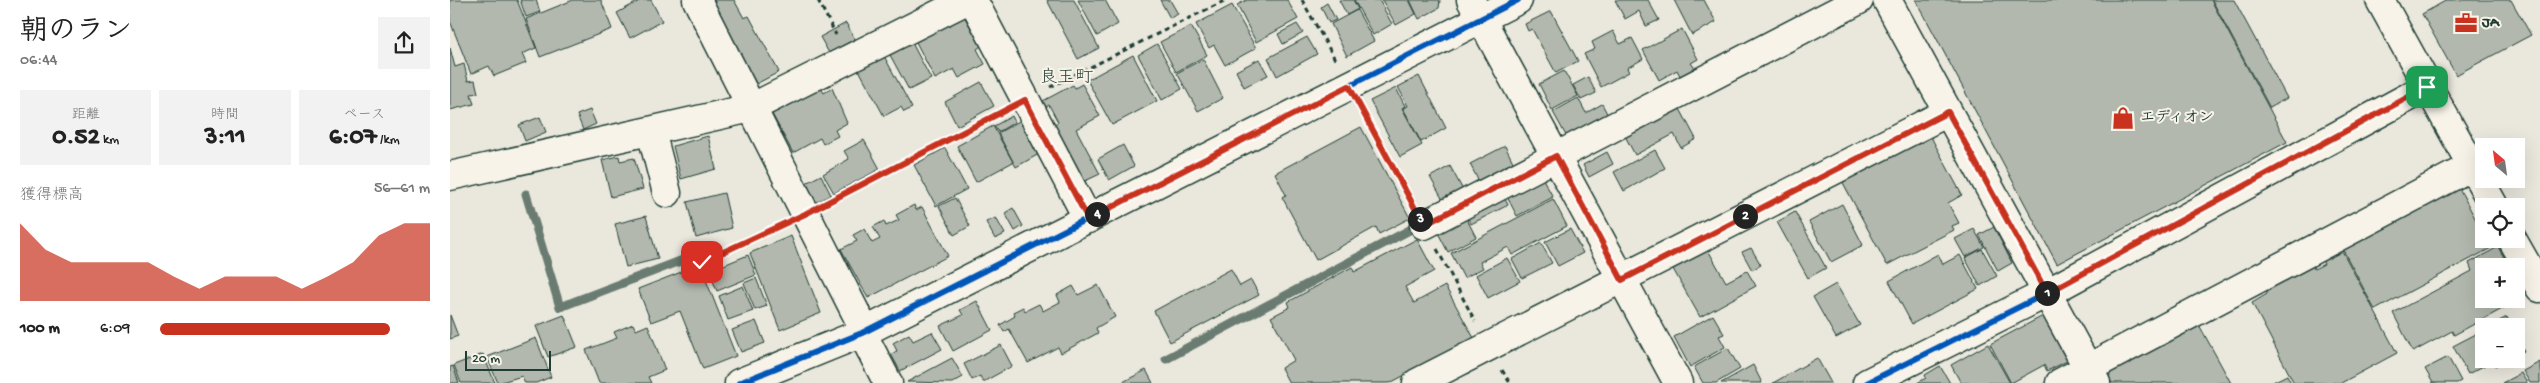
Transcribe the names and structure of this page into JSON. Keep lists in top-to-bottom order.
{
  "districts": ["良王町"],
  "places": {
    "office": ["JA"],
    "shop": ["エディオン"]
  },
  "scale_bar": "20 m",
  "north": "top left",
  "page": {
    "heading": ["朝のラン", "06:44"],
    "stats": [
      ["距離", "0.52 km"],
      ["時間", "3:11"],
      ["ペース", "6:07 /km"]
    ],
    "map_buttons": ["+", "−"],
    "chart": ["獲得標高", "56–61 m"],
    "pins": [
      "4",
      "2",
      "3",
      "1"
    ],
    "list": [
      {
        "name": "100 m",
        "note": "6:09"
      }
    ],
    "scale": "20 m"
  }
}
